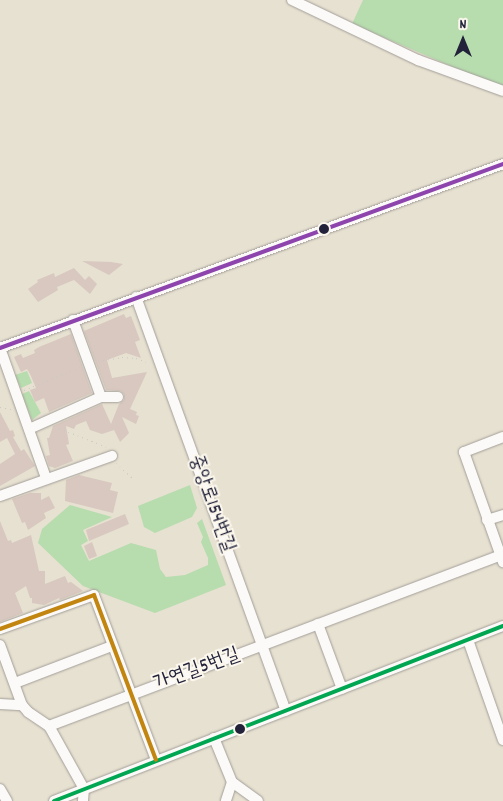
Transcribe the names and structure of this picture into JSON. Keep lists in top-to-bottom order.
{
  "streets": {
    "street": ["중앙로154번길", "가연길5번길"]
  },
  "crossings": [
    ["중앙로154번길", "가연길5번길"]
  ],
  "north": "top"
}
